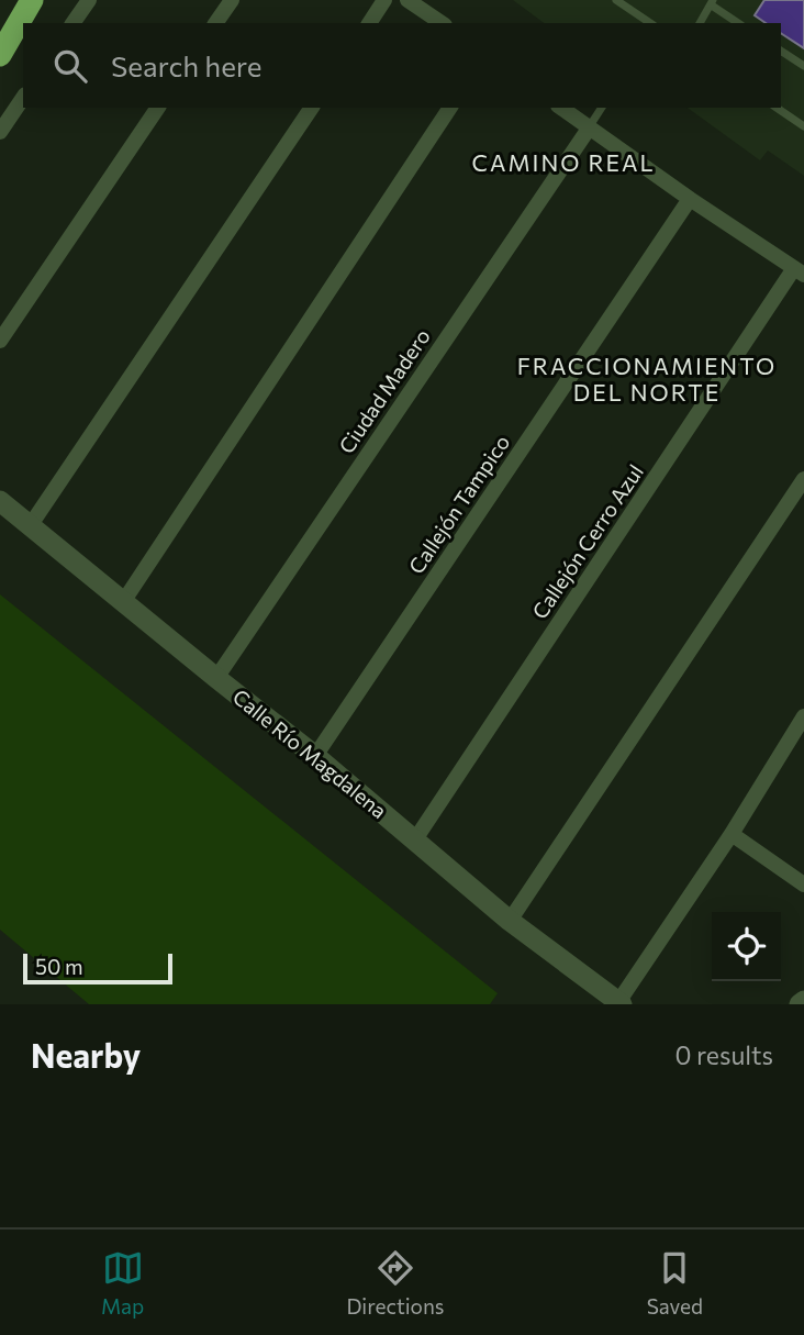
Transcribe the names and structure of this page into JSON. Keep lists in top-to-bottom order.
{
  "streets": {
    "street": [
      "Ciudad Madero",
      "Callejón Tampico",
      "Callejón Cerro Azul",
      "Calle Río Magdalena"
    ]
  },
  "crossings": [
    ["Ciudad Madero", "Calle Río Magdalena"],
    ["Callejón Tampico", "Calle Río Magdalena"],
    ["Callejón Cerro Azul", "Calle Río Magdalena"]
  ],
  "districts": ["CAMINO REAL", "FRACCIONAMIENTO DEL NORTE"],
  "scale_bar": "50 m",
  "page": {
    "search": "Search here",
    "scale": "50 m",
    "heading": ["Nearby", "0 results"],
    "nav": ["Map", "Directions", "Saved"]
  }
}
